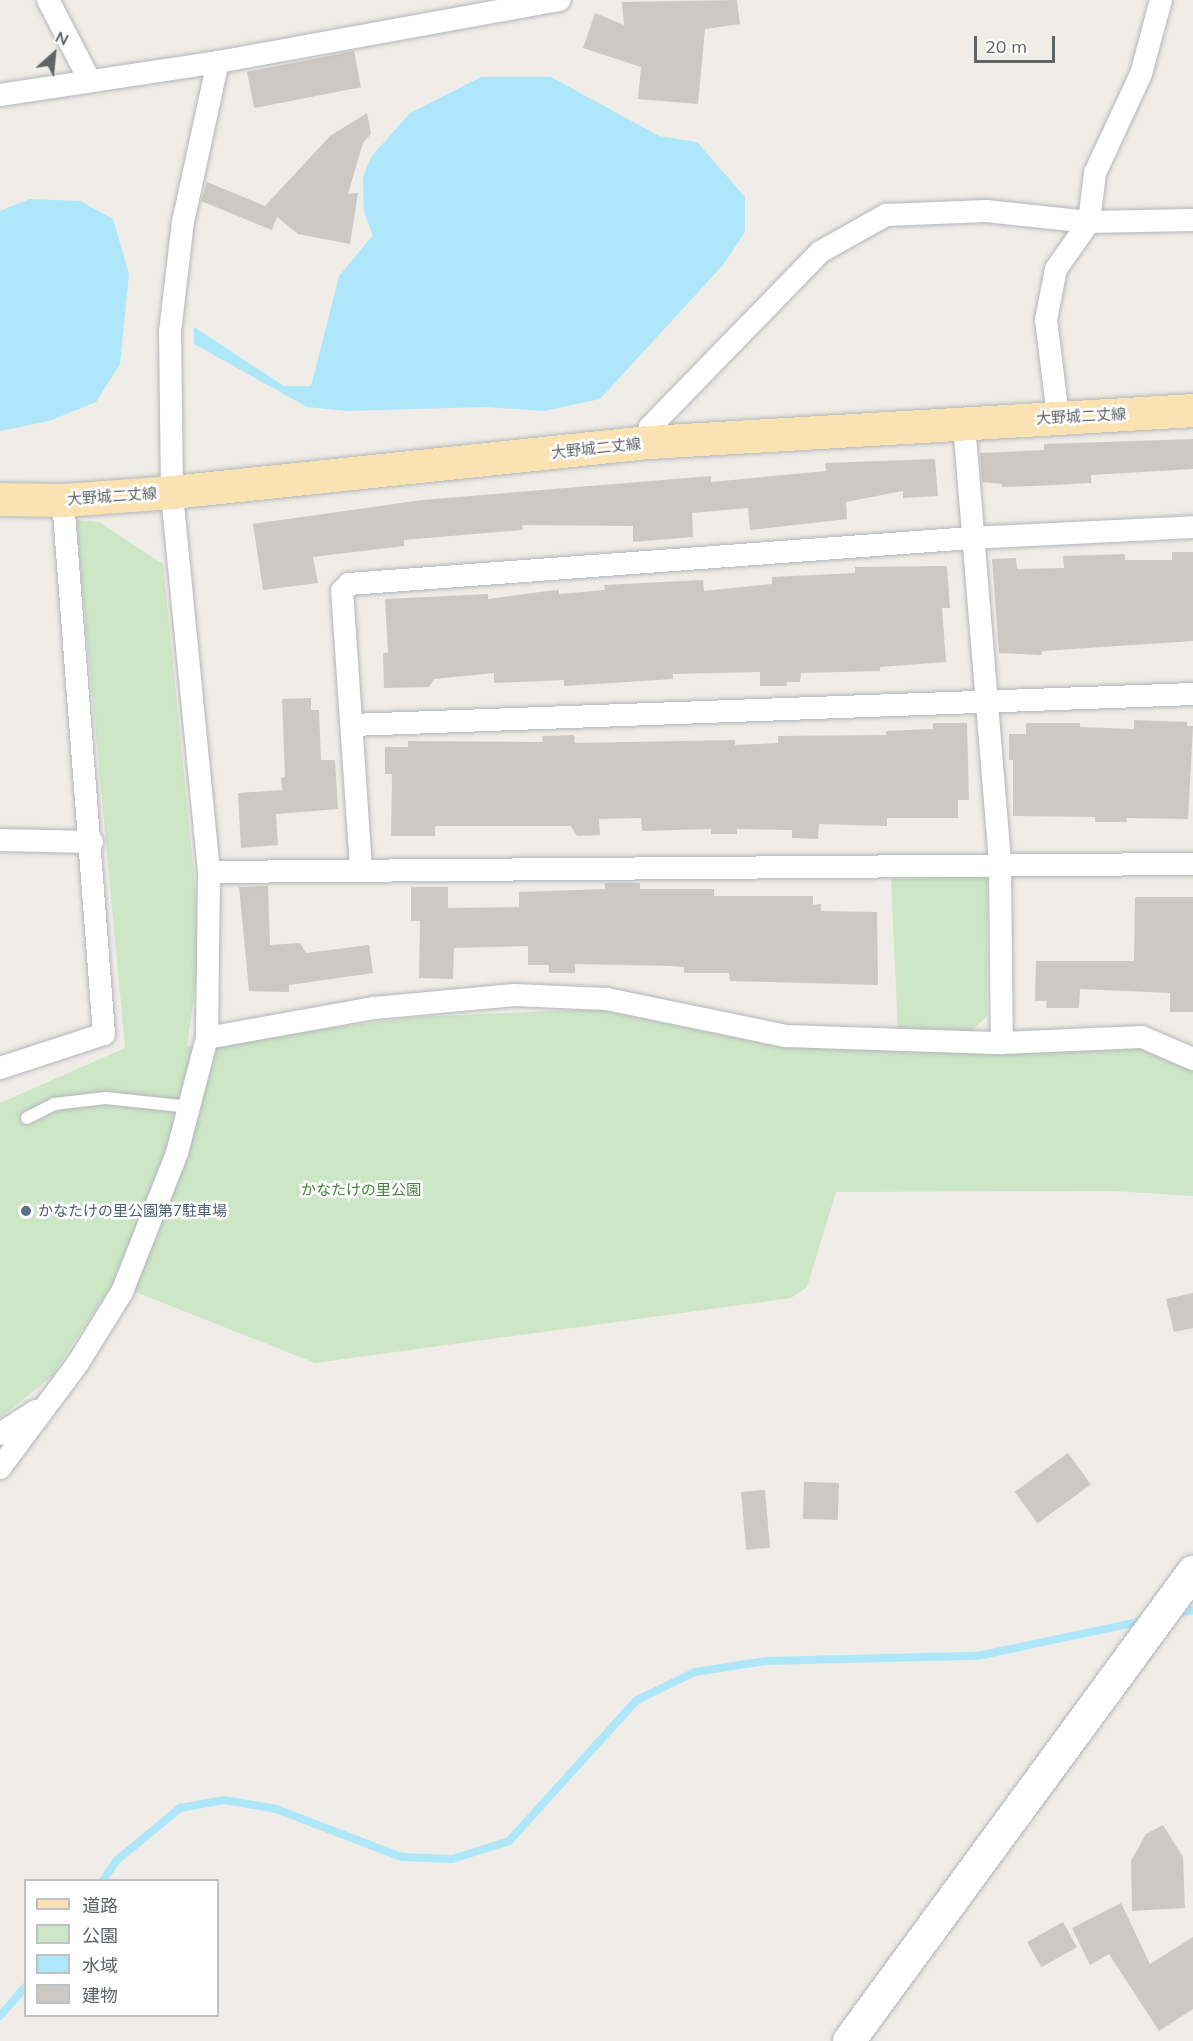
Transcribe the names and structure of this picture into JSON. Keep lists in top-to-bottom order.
{
  "streets": {
    "main road": ["大野城二丈線"]
  },
  "parks": ["かなたけの里公園"],
  "places": ["かなたけの里公園第7駐車場"],
  "legend": [
    "道路",
    "公園",
    "水域",
    "建物"
  ],
  "scale_bar": "20 m",
  "north": "top right"
}
